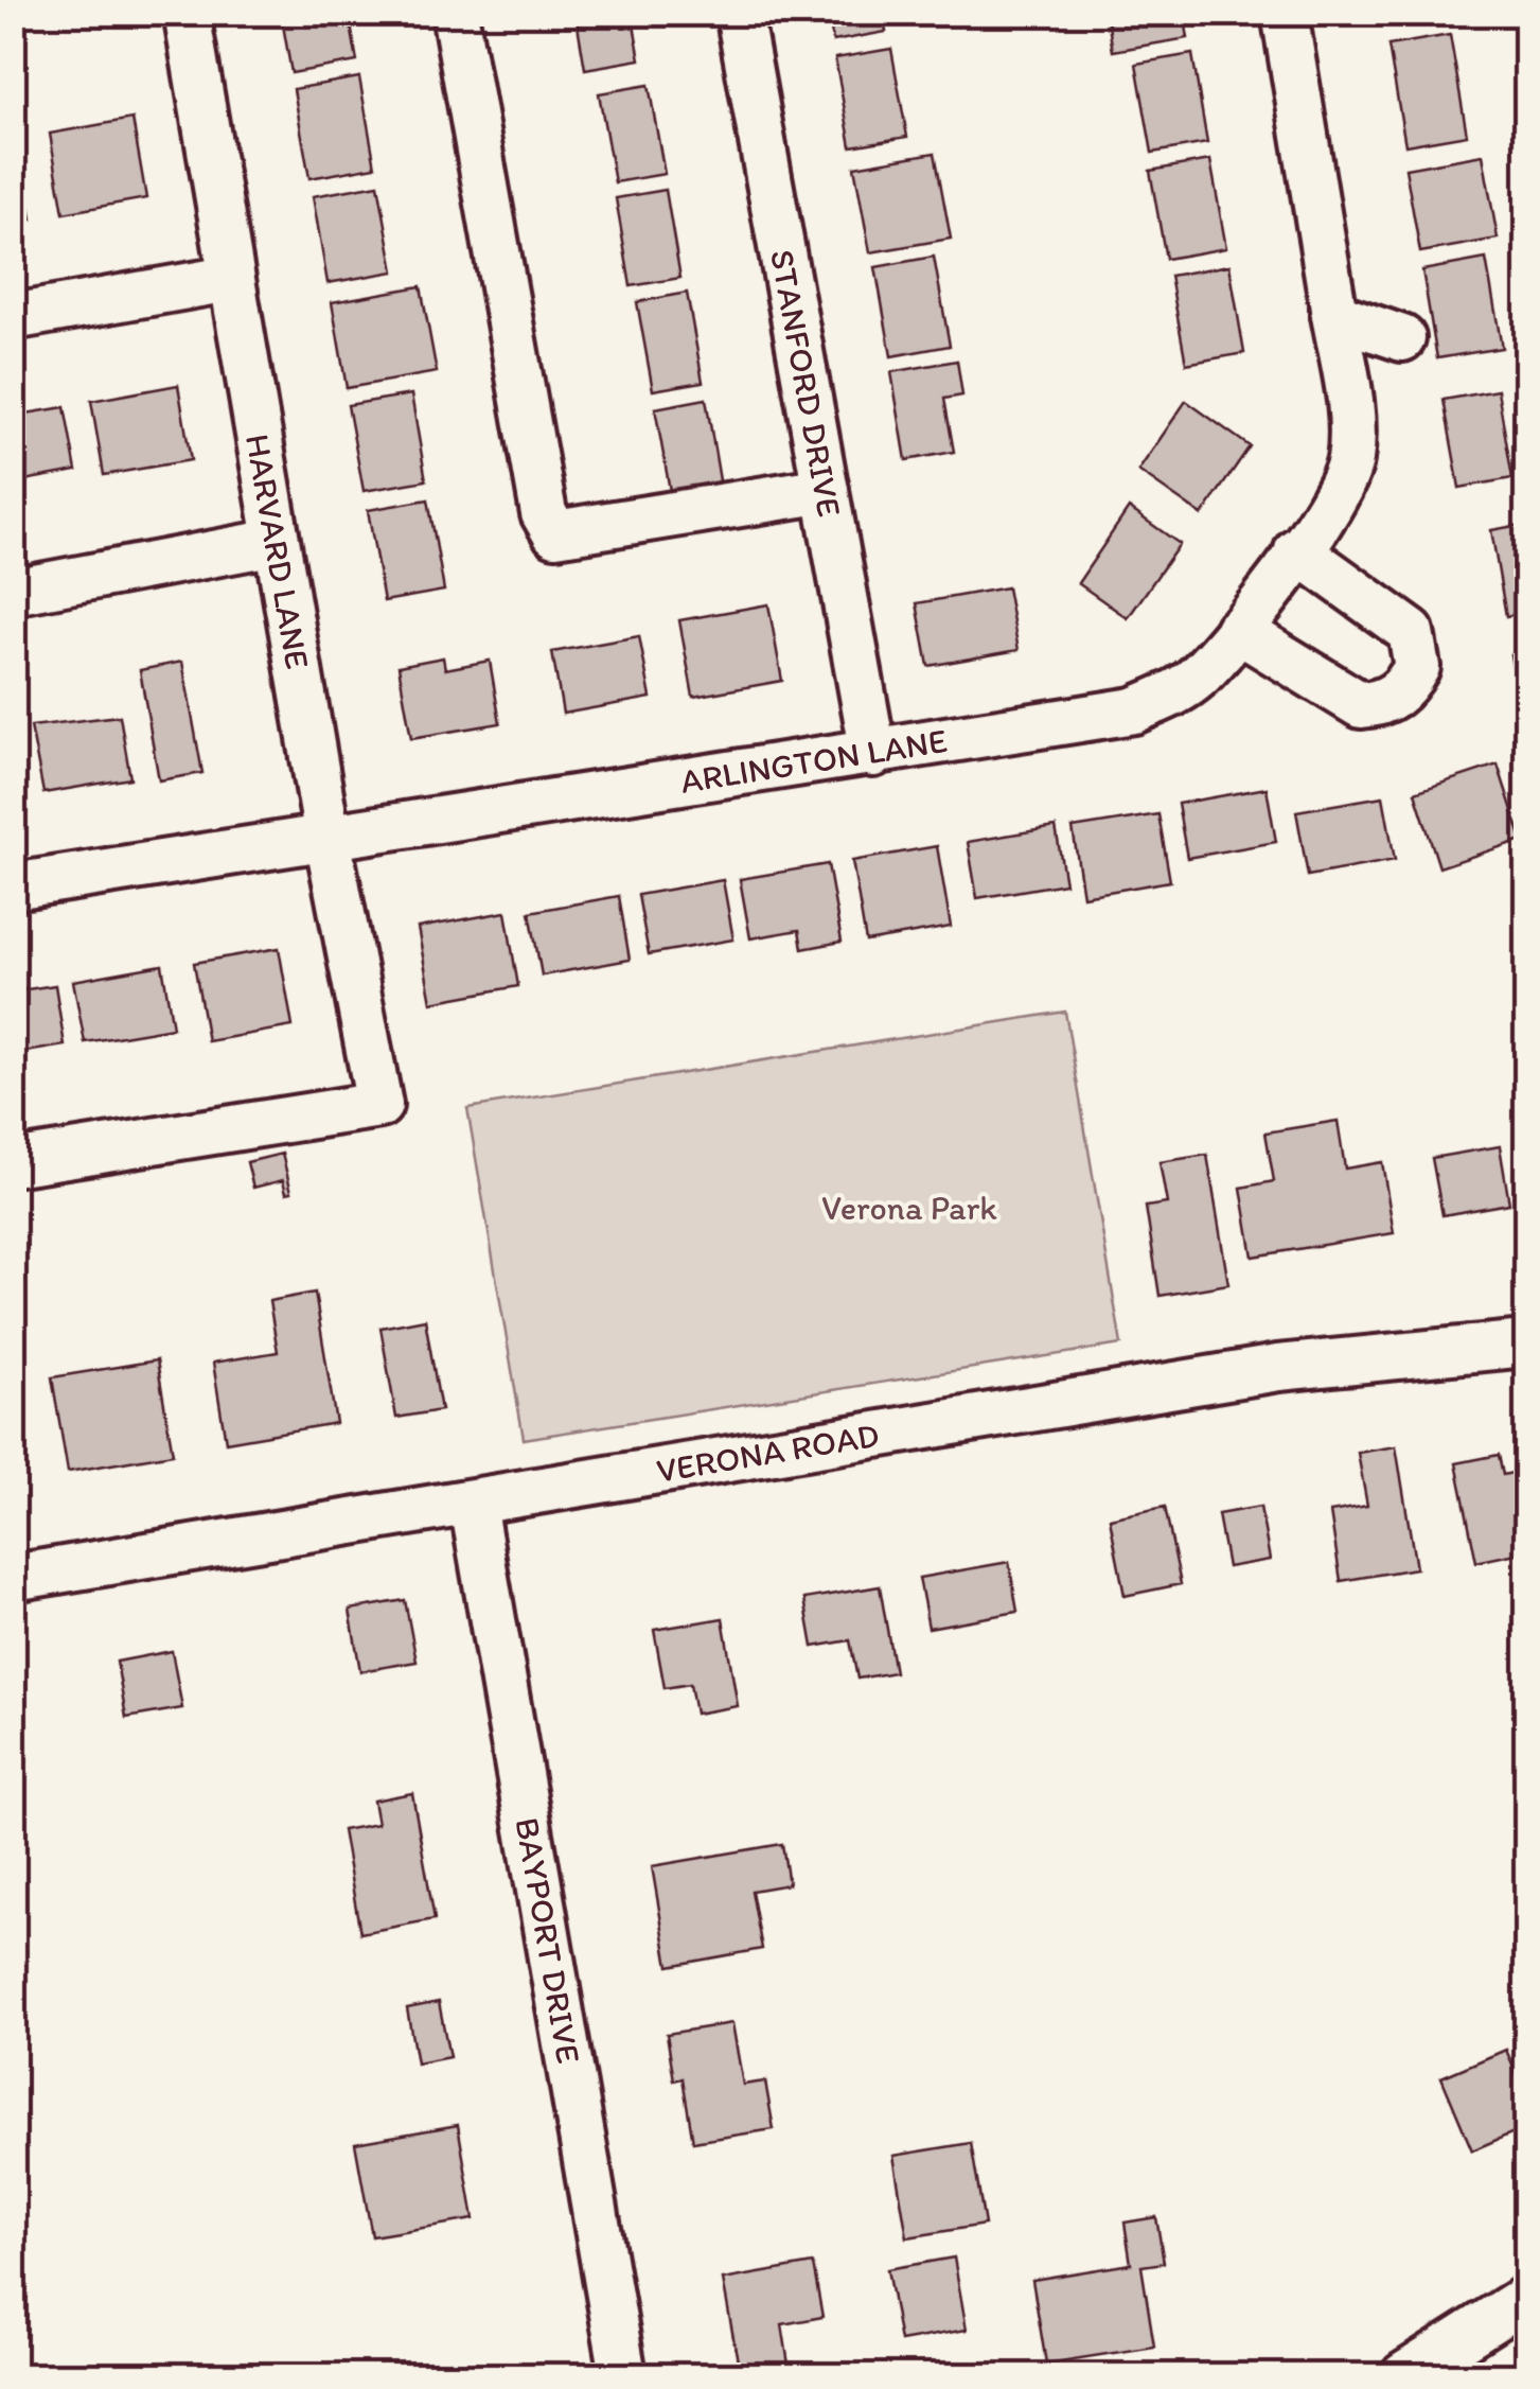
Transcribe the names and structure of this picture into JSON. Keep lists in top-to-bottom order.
{
  "streets": {
    "street": [
      "STANFORD DRIVE",
      "HARVARD LANE",
      "ARLINGTON LANE",
      "VERONA ROAD",
      "BAYPORT DRIVE"
    ]
  },
  "crossings": [
    ["STANFORD DRIVE", "ARLINGTON LANE"],
    ["HARVARD LANE", "ARLINGTON LANE"],
    ["VERONA ROAD", "BAYPORT DRIVE"]
  ],
  "parks": ["Verona Park"]
}
